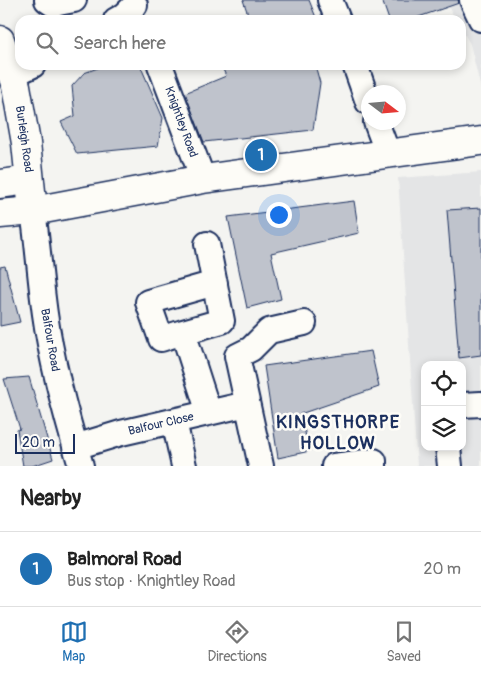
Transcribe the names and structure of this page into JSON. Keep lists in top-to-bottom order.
{
  "streets": {
    "main road": ["Burleigh Road"],
    "street": ["Knightley Road", "Balfour Road", "Balfour Close"]
  },
  "crossings": [
    ["Burleigh Road", "Balfour Road"],
    ["Balfour Road", "Balfour Close"]
  ],
  "districts": ["KINGSTHORPE HOLLOW"],
  "scale_bar": "20 m",
  "north": "right",
  "page": {
    "search": "Search here",
    "pins": "1",
    "scale": "20 m",
    "heading": "Nearby",
    "list": [
      {
        "mark": "1",
        "name": "Balmoral Road",
        "note": "Bus stop · Knightley Road",
        "value": "20 m"
      }
    ],
    "nav": ["Map", "Directions", "Saved"]
  }
}
